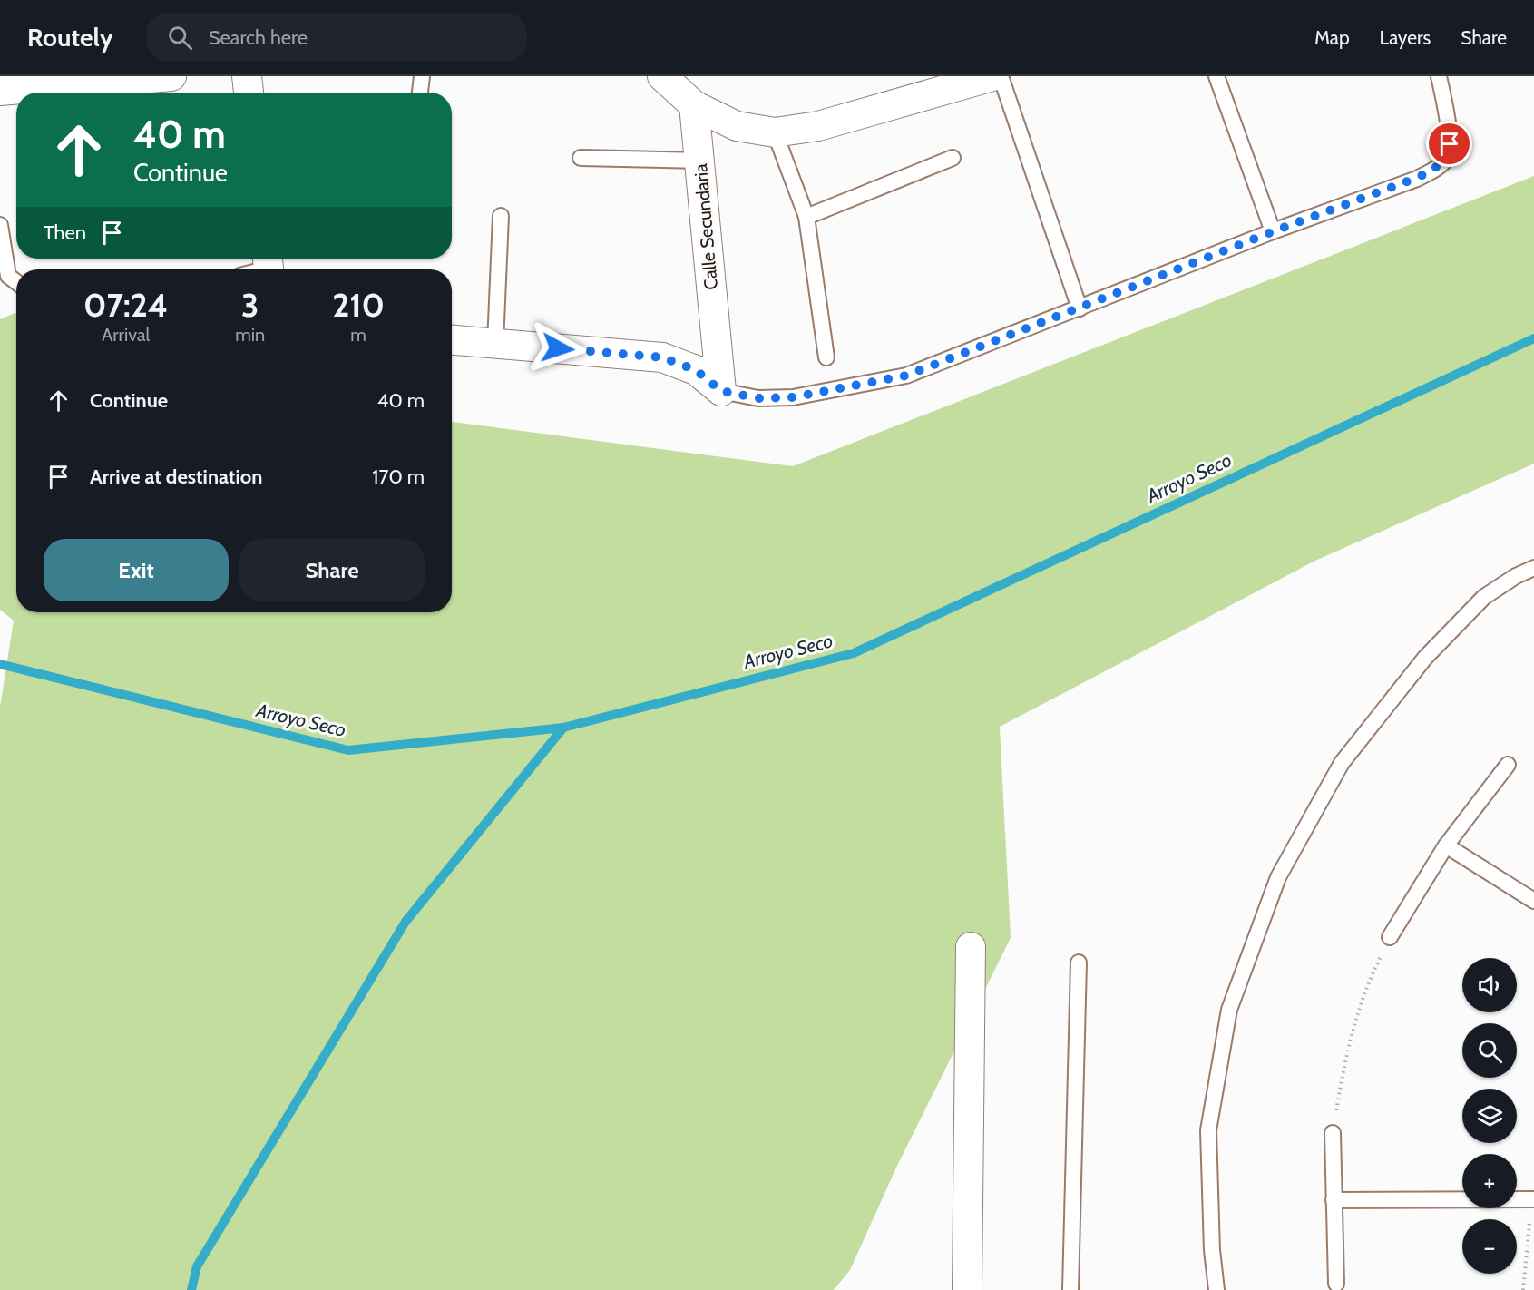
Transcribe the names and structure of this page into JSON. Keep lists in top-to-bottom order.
{
  "streets": {
    "street": ["Calle Secundaria"]
  },
  "water": ["Arroyo Seco"],
  "page": {
    "header": "Routely",
    "search": "Search here",
    "nav": ["Map", "Layers", "Share"],
    "turn": ["40 m", "Continue"],
    "then": "Then",
    "eta": [
      "07:24",
      "Arrival",
      "3",
      "min",
      "210",
      "m"
    ],
    "list": [
      {
        "name": "Continue",
        "value": "40 m"
      },
      {
        "name": "Arrive at destination",
        "value": "170 m"
      }
    ],
    "buttons": ["Exit", "Share"],
    "map_buttons": ["+", "−"]
  }
}
